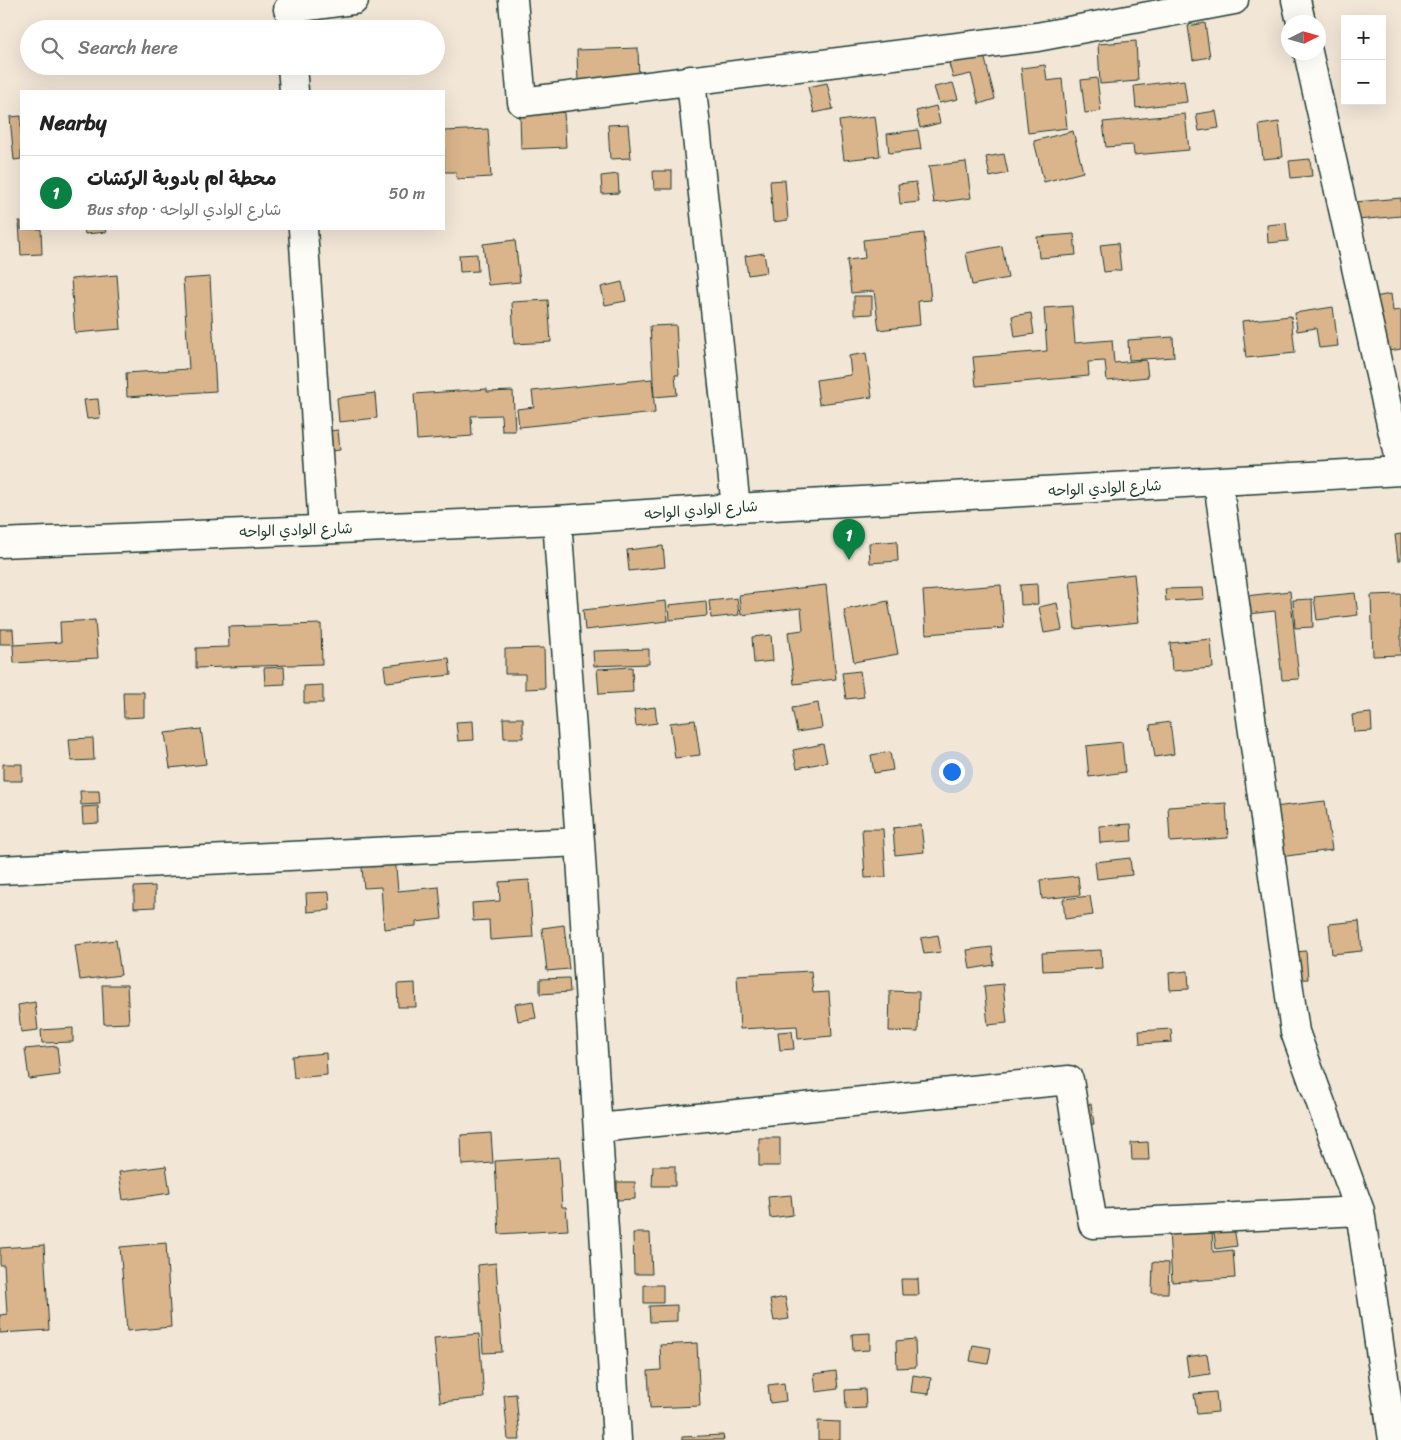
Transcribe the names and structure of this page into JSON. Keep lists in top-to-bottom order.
{
  "streets": {
    "street": ["شارع الوادي الواحه"]
  },
  "north": "right",
  "page": {
    "map_buttons": ["+", "−"],
    "search": "Search here",
    "heading": "Nearby",
    "list": [
      {
        "mark": "1",
        "name": "محطة ام بادوبة الركشات",
        "note": "Bus stop · شارع الوادي الواحه",
        "value": "50 m"
      }
    ],
    "pins": "1"
  }
}
